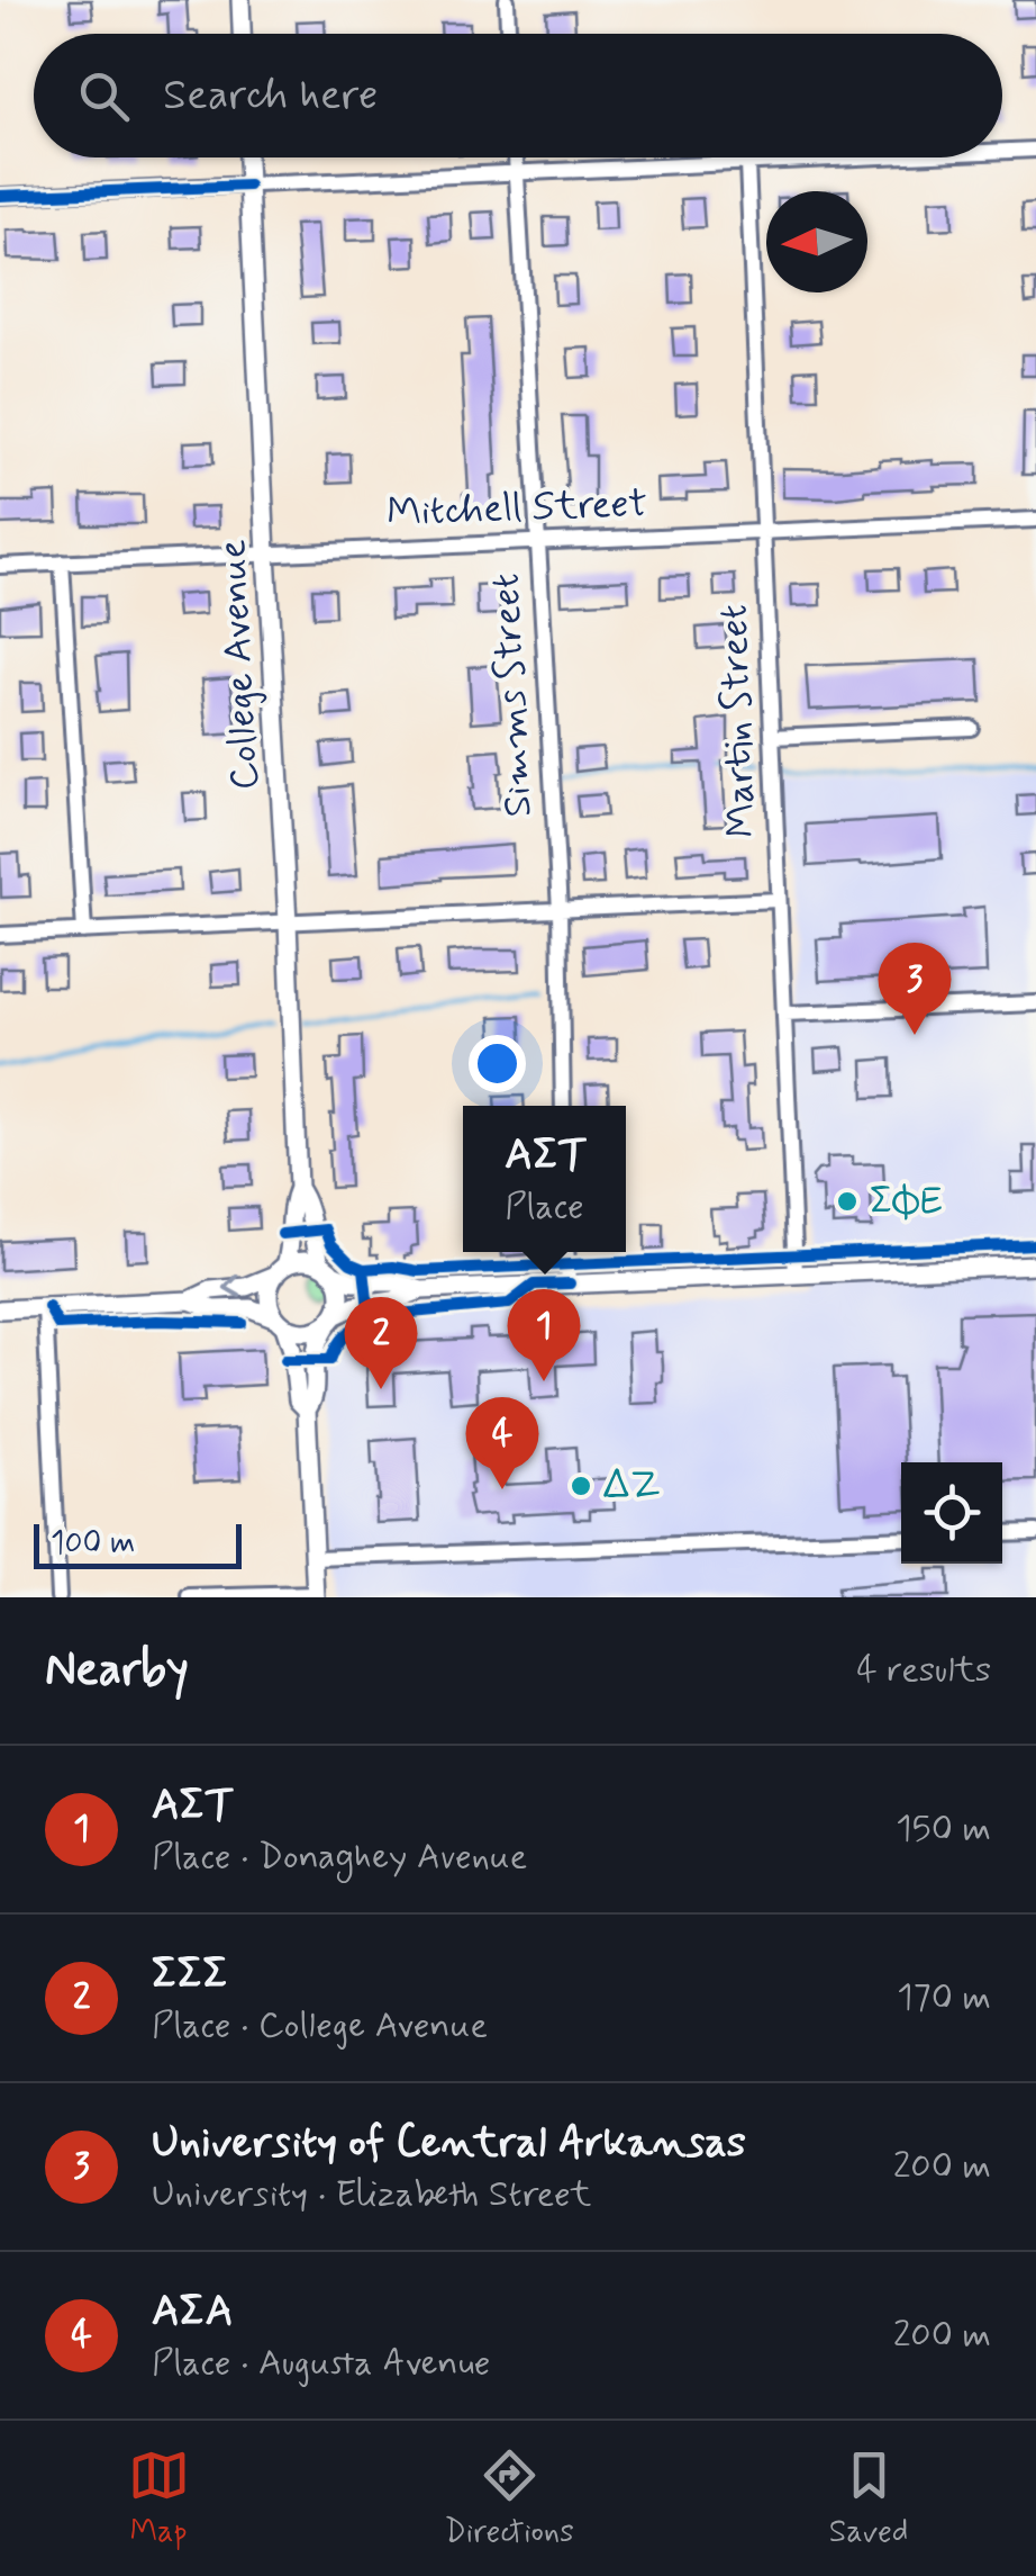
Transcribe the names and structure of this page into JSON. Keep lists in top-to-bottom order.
{
  "streets": {
    "street": [
      "Mitchell Street",
      "College Avenue",
      "Simms Street",
      "Martin Street"
    ]
  },
  "crossings": [
    ["Mitchell Street", "College Avenue"],
    ["Mitchell Street", "Simms Street"],
    ["Mitchell Street", "Martin Street"]
  ],
  "places": ["ΣΦΕ", "ΔΖ"],
  "scale_bar": "100 m",
  "north": "left",
  "page": {
    "search": "Search here",
    "pins": [
      "3",
      "1",
      "2",
      "4"
    ],
    "popup": ["ΑΣΤ", "Place"],
    "scale": "100 m",
    "heading": ["Nearby", "4 results"],
    "list": [
      {
        "mark": "1",
        "name": "ΑΣΤ",
        "note": "Place · Donaghey Avenue",
        "value": "150 m"
      },
      {
        "mark": "2",
        "name": "ΣΣΣ",
        "note": "Place · College Avenue",
        "value": "170 m"
      },
      {
        "mark": "3",
        "name": "University of Central Arkansas",
        "note": "University · Elizabeth Street",
        "value": "200 m"
      },
      {
        "mark": "4",
        "name": "ΑΣΑ",
        "note": "Place · Augusta Avenue",
        "value": "200 m"
      }
    ],
    "nav": ["Map", "Directions", "Saved"]
  }
}
